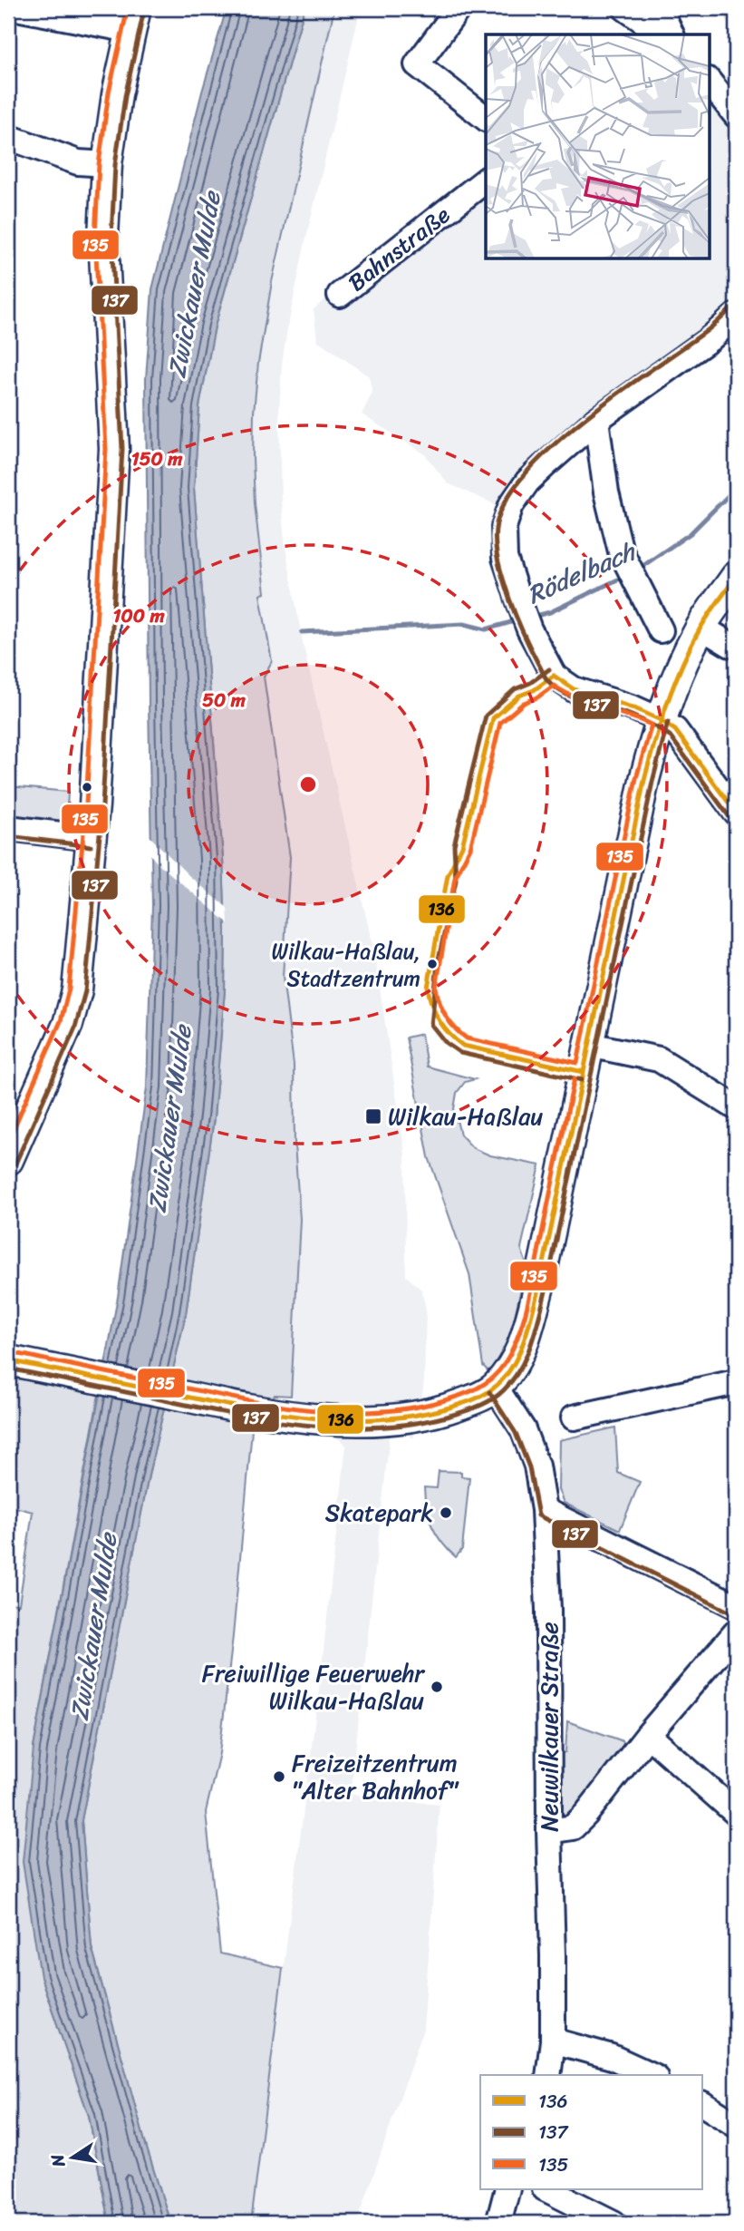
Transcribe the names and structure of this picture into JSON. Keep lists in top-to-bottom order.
{
  "streets": {
    "street": ["Bahnstraße", "Neuwilkauer Straße"]
  },
  "water": ["Zwickauer Mulde", "Rödelbach"],
  "places": {
    "other": [
      "Wilkau-Haßlau, Stadtzentrum",
      "Skatepark",
      "Freiwillige Feuerwehr Wilkau-Haßlau",
      "Freizeitzentrum \"Alter Bahnhof\""
    ],
    "transit": ["Wilkau-Haßlau"]
  },
  "lines": ["transit line 135", "transit line 137", "transit line 136"],
  "legend": ["136", "137", "135"],
  "north": "left",
  "rings": ["150 m", "100 m", "50 m"]
}
